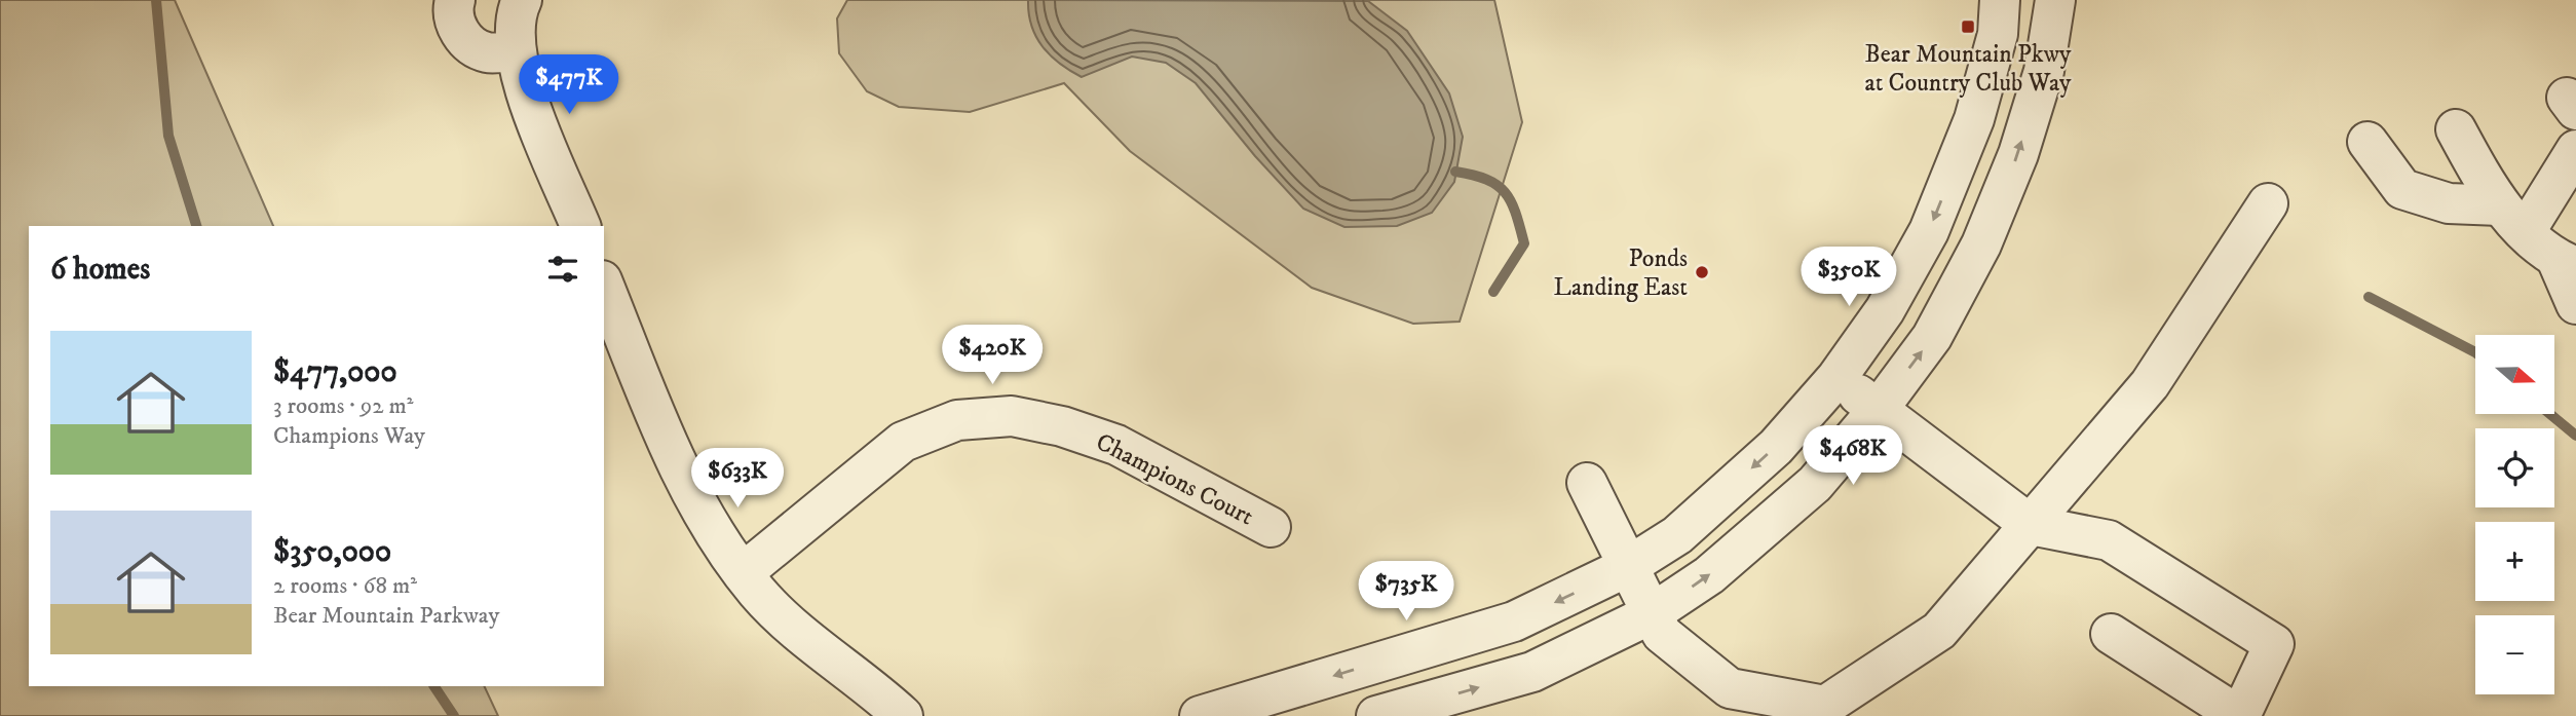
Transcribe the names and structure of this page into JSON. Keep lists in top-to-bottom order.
{
  "streets": {
    "street": ["Champions Court"]
  },
  "places": {
    "transit": ["Bear Mountain Pkwy at Country Club Way"],
    "other": ["Ponds Landing East"]
  },
  "north": "right",
  "page": {
    "price": [
      "$477K",
      "$350K",
      "$420K",
      "$468K",
      "$633K",
      "$735K"
    ],
    "heading": "6 homes",
    "list": [
      {
        "name": "$477,000",
        "note": "3 rooms · 92 m² · Champions Way"
      },
      {
        "name": "$350,000",
        "note": "2 rooms · 68 m² · Bear Mountain Parkway"
      }
    ],
    "map_buttons": ["+", "−"]
  }
}
